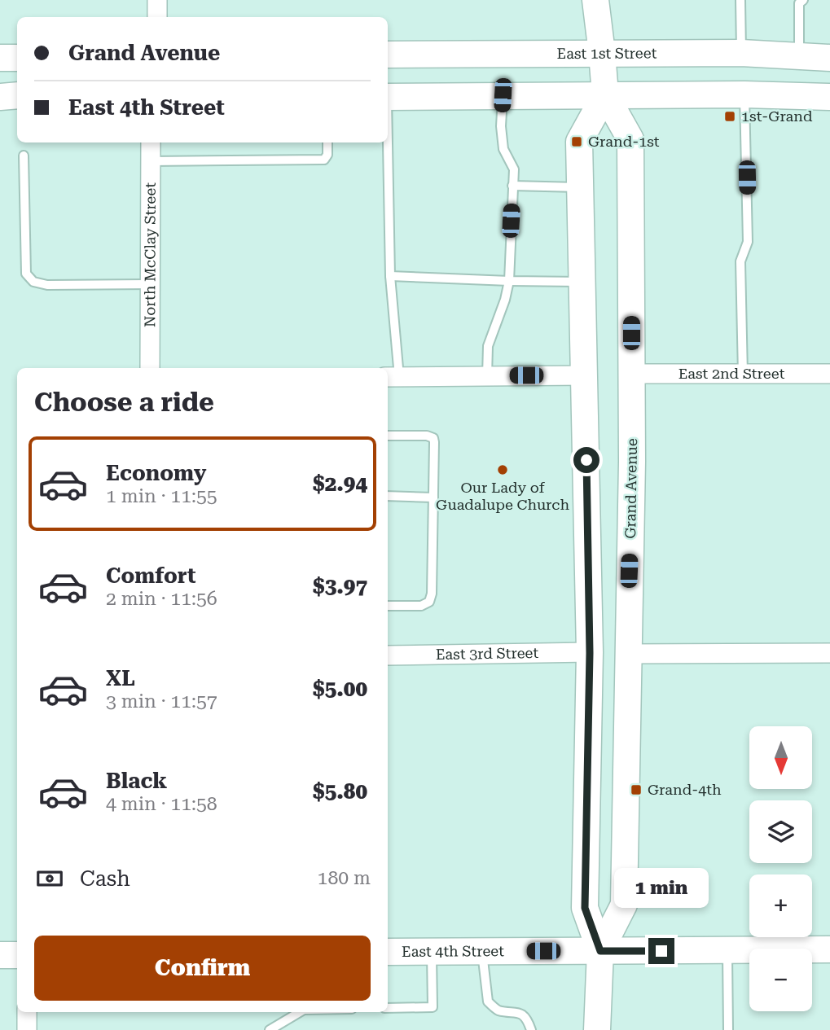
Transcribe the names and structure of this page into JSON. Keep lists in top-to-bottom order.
{
  "streets": {
    "main road": ["East 1st Street", "Grand Avenue", "East 4th Street"],
    "street": ["North McClay Street", "East 2nd Street", "East 3rd Street"]
  },
  "crossings": [
    ["East 1st Street", "Grand Avenue"],
    ["East 2nd Street", "Grand Avenue"],
    ["Grand Avenue", "East 3rd Street"],
    ["Grand Avenue", "East 4th Street"]
  ],
  "places": {
    "transit": ["1st-Grand", "Grand-1st", "Grand-4th"],
    "other": ["Our Lady of Guadalupe Church"]
  },
  "north": "bottom",
  "page": {
    "banner": ["Grand Avenue", "East 4th Street"],
    "heading": "Choose a ride",
    "list": [
      {
        "name": "Economy",
        "note": "1 min · 11:55",
        "value": "$2.94"
      },
      {
        "name": "Comfort",
        "note": "2 min · 11:56",
        "value": "$3.97"
      },
      {
        "name": "XL",
        "note": "3 min · 11:57",
        "value": "$5.00"
      },
      {
        "name": "Black",
        "note": "4 min · 11:58",
        "value": "$5.80"
      }
    ],
    "map_buttons": ["+", "−"],
    "pay": ["Cash", "180 m"],
    "bubble": "1 min",
    "buttons": "Confirm"
  }
}
